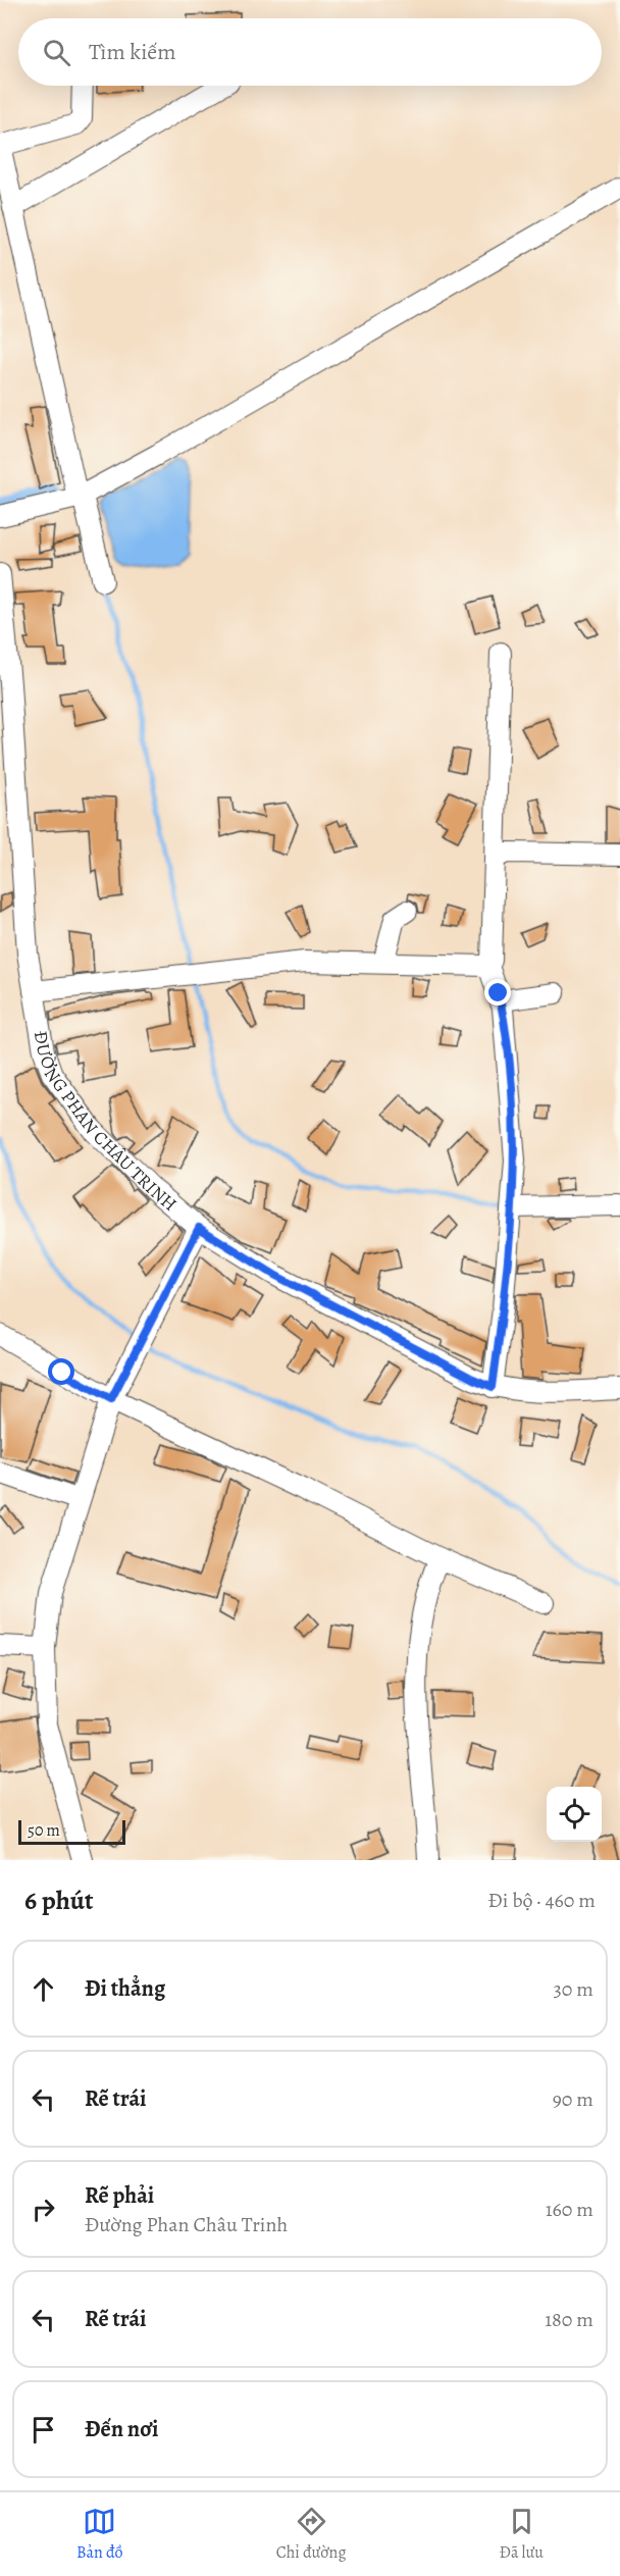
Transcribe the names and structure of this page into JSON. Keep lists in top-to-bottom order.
{
  "streets": {
    "street": ["ĐƯỜNG PHAN CHÂU TRINH"]
  },
  "scale_bar": "50 m",
  "page": {
    "search": "Tìm kiếm",
    "scale": "50 m",
    "heading": ["6 phút", "Đi bộ · 460 m"],
    "list": [
      ["Đi thẳng", "30 m"],
      ["Rẽ trái", "90 m"],
      ["Rẽ phải", "Đường Phan Châu Trinh", "160 m"],
      ["Rẽ trái", "180 m"],
      "Đến nơi"
    ],
    "nav": ["Bản đồ", "Chỉ đường", "Đã lưu"]
  }
}
